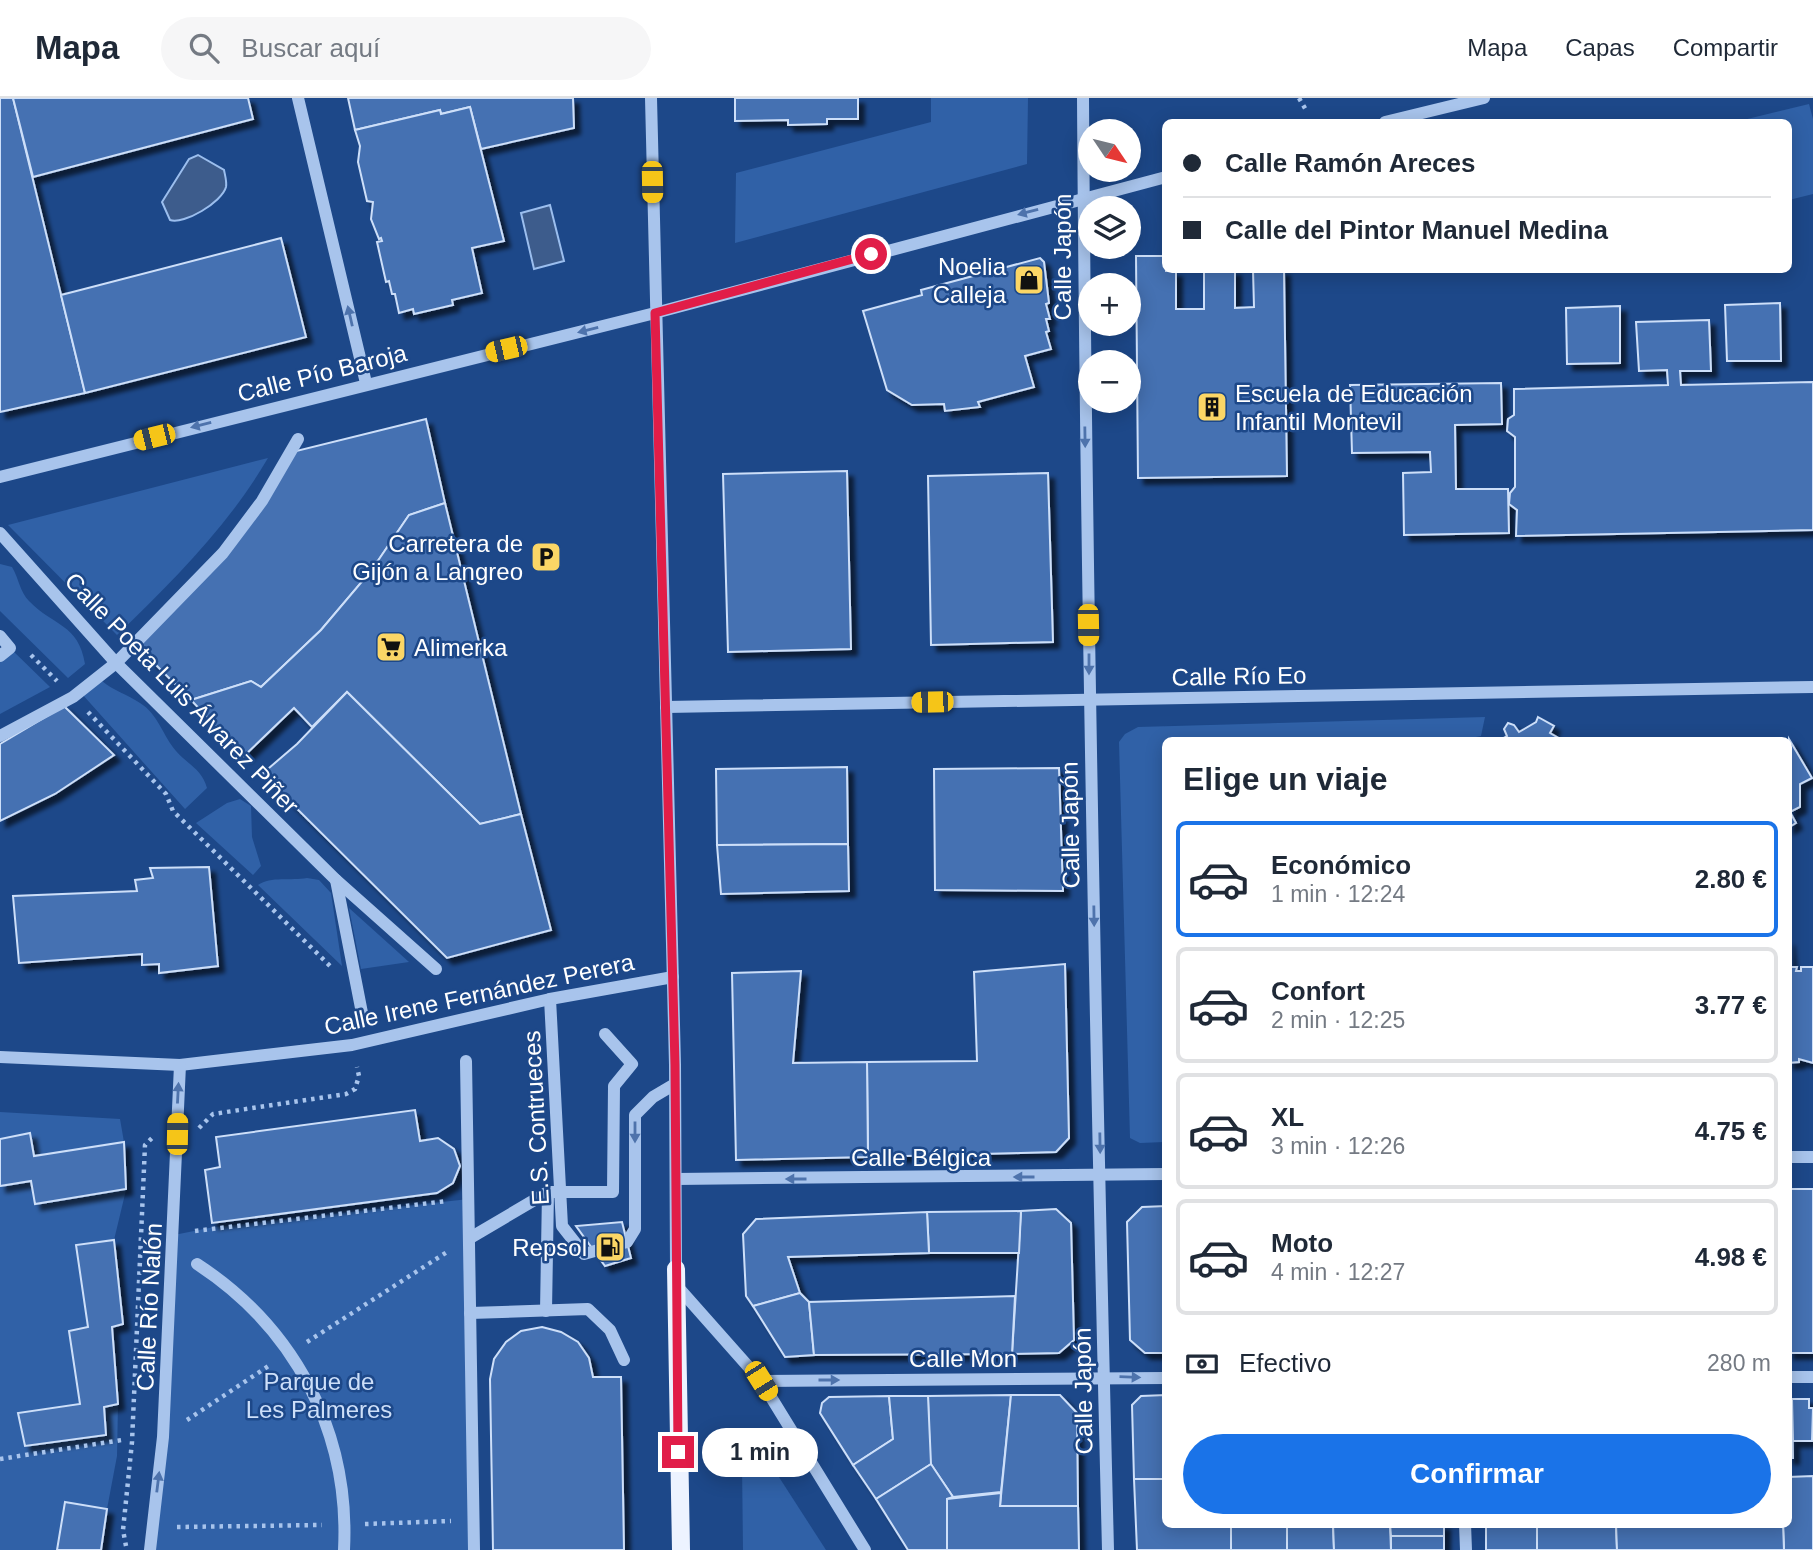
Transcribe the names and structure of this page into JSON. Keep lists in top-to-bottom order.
{
  "streets": {
    "street": [
      "Calle Japón",
      "Calle Pío Baroja",
      "Calle Río Eo",
      "Calle Poeta Luis Álvarez Piñer",
      "Calle Irene Fernández Perera",
      "E.S. Contrueces",
      "Calle Bélgica",
      "Calle Río Nalón",
      "Calle Mon"
    ]
  },
  "crossings": [
    ["Calle Japón", "Calle Río Eo"],
    ["Calle Japón", "Calle Bélgica"],
    ["Calle Japón", "Calle Mon"],
    ["Calle Irene Fernández Perera", "E.S. Contrueces"],
    ["Calle Irene Fernández Perera", "Calle Río Nalón"]
  ],
  "one_way": [
    "Calle Japón",
    "Calle Pío Baroja",
    "Calle Bélgica",
    "Calle Río Nalón",
    "Calle Mon"
  ],
  "parks": ["Parque de Les Palmeres"],
  "places": {
    "shop": ["Noelia Calleja"],
    "building": ["Escuela de Educación Infantil Montevil"],
    "parking": ["Carretera de Gijón a Langreo"],
    "supermarket": ["Alimerka"],
    "fuel station": ["Repsol"]
  },
  "north": "bottom right",
  "page": {
    "header": "Mapa",
    "search": "Buscar aquí",
    "nav": ["Mapa", "Capas", "Compartir"],
    "map_buttons": ["+", "−"],
    "banner": ["Calle Ramón Areces", "Calle del Pintor Manuel Medina"],
    "heading": "Elige un viaje",
    "list": [
      {
        "name": "Económico",
        "note": "1 min · 12:24",
        "value": "2.80 €"
      },
      {
        "name": "Confort",
        "note": "2 min · 12:25",
        "value": "3.77 €"
      },
      {
        "name": "XL",
        "note": "3 min · 12:26",
        "value": "4.75 €"
      },
      {
        "name": "Moto",
        "note": "4 min · 12:27",
        "value": "4.98 €"
      }
    ],
    "pay": ["Efectivo", "280 m"],
    "buttons": "Confirmar",
    "bubble": "1 min"
  }
}
